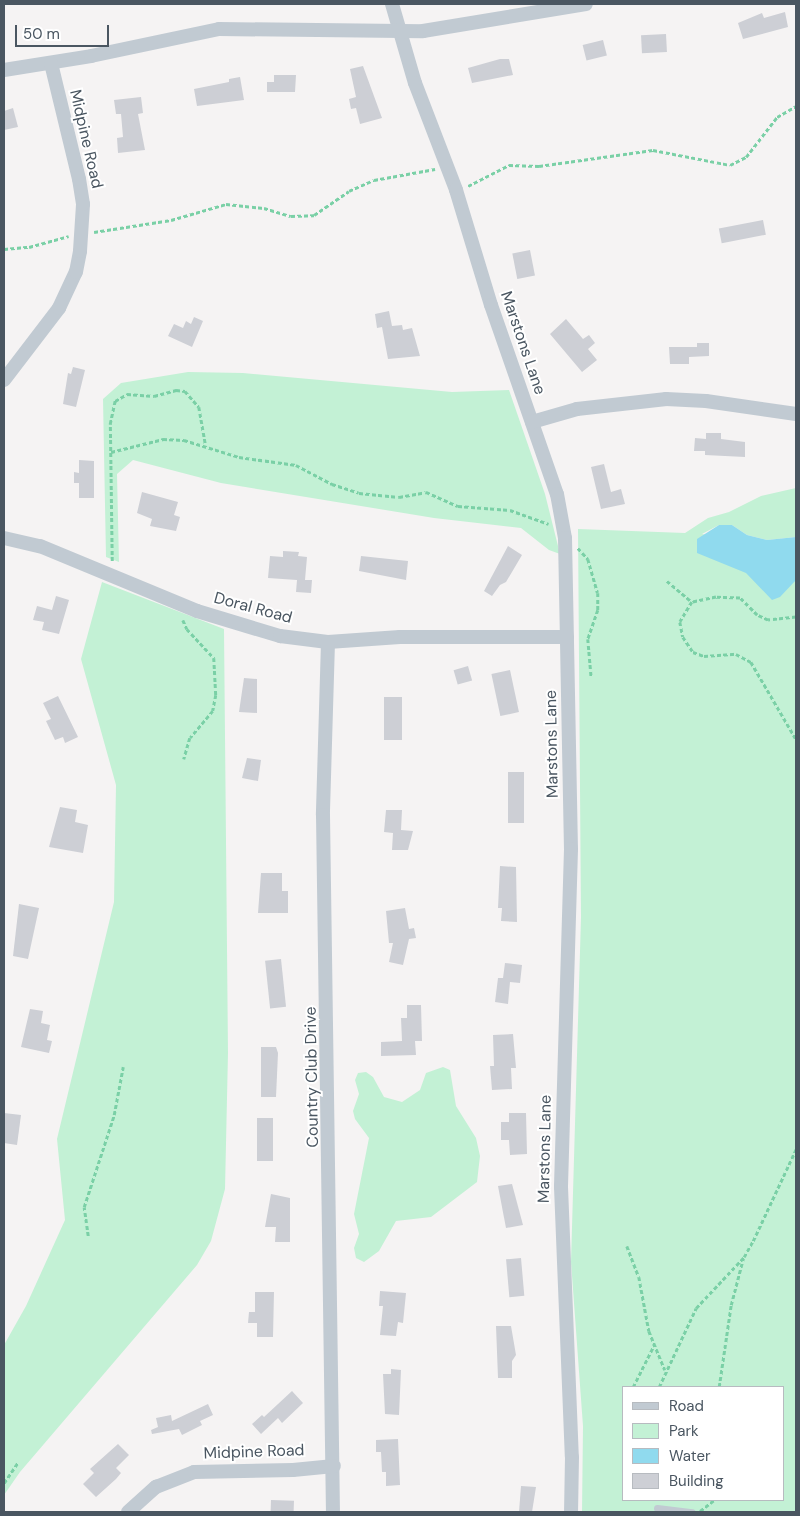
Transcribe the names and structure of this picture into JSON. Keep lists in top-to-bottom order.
{
  "streets": {
    "street": [
      "Midpine Road",
      "Marstons Lane",
      "Doral Road",
      "Country Club Drive"
    ]
  },
  "crossings": [
    ["Midpine Road", "Country Club Drive"],
    ["Marstons Lane", "Doral Road"],
    ["Doral Road", "Country Club Drive"]
  ],
  "legend": [
    "Road",
    "Park",
    "Water",
    "Building"
  ],
  "scale_bar": "50 m"
}
